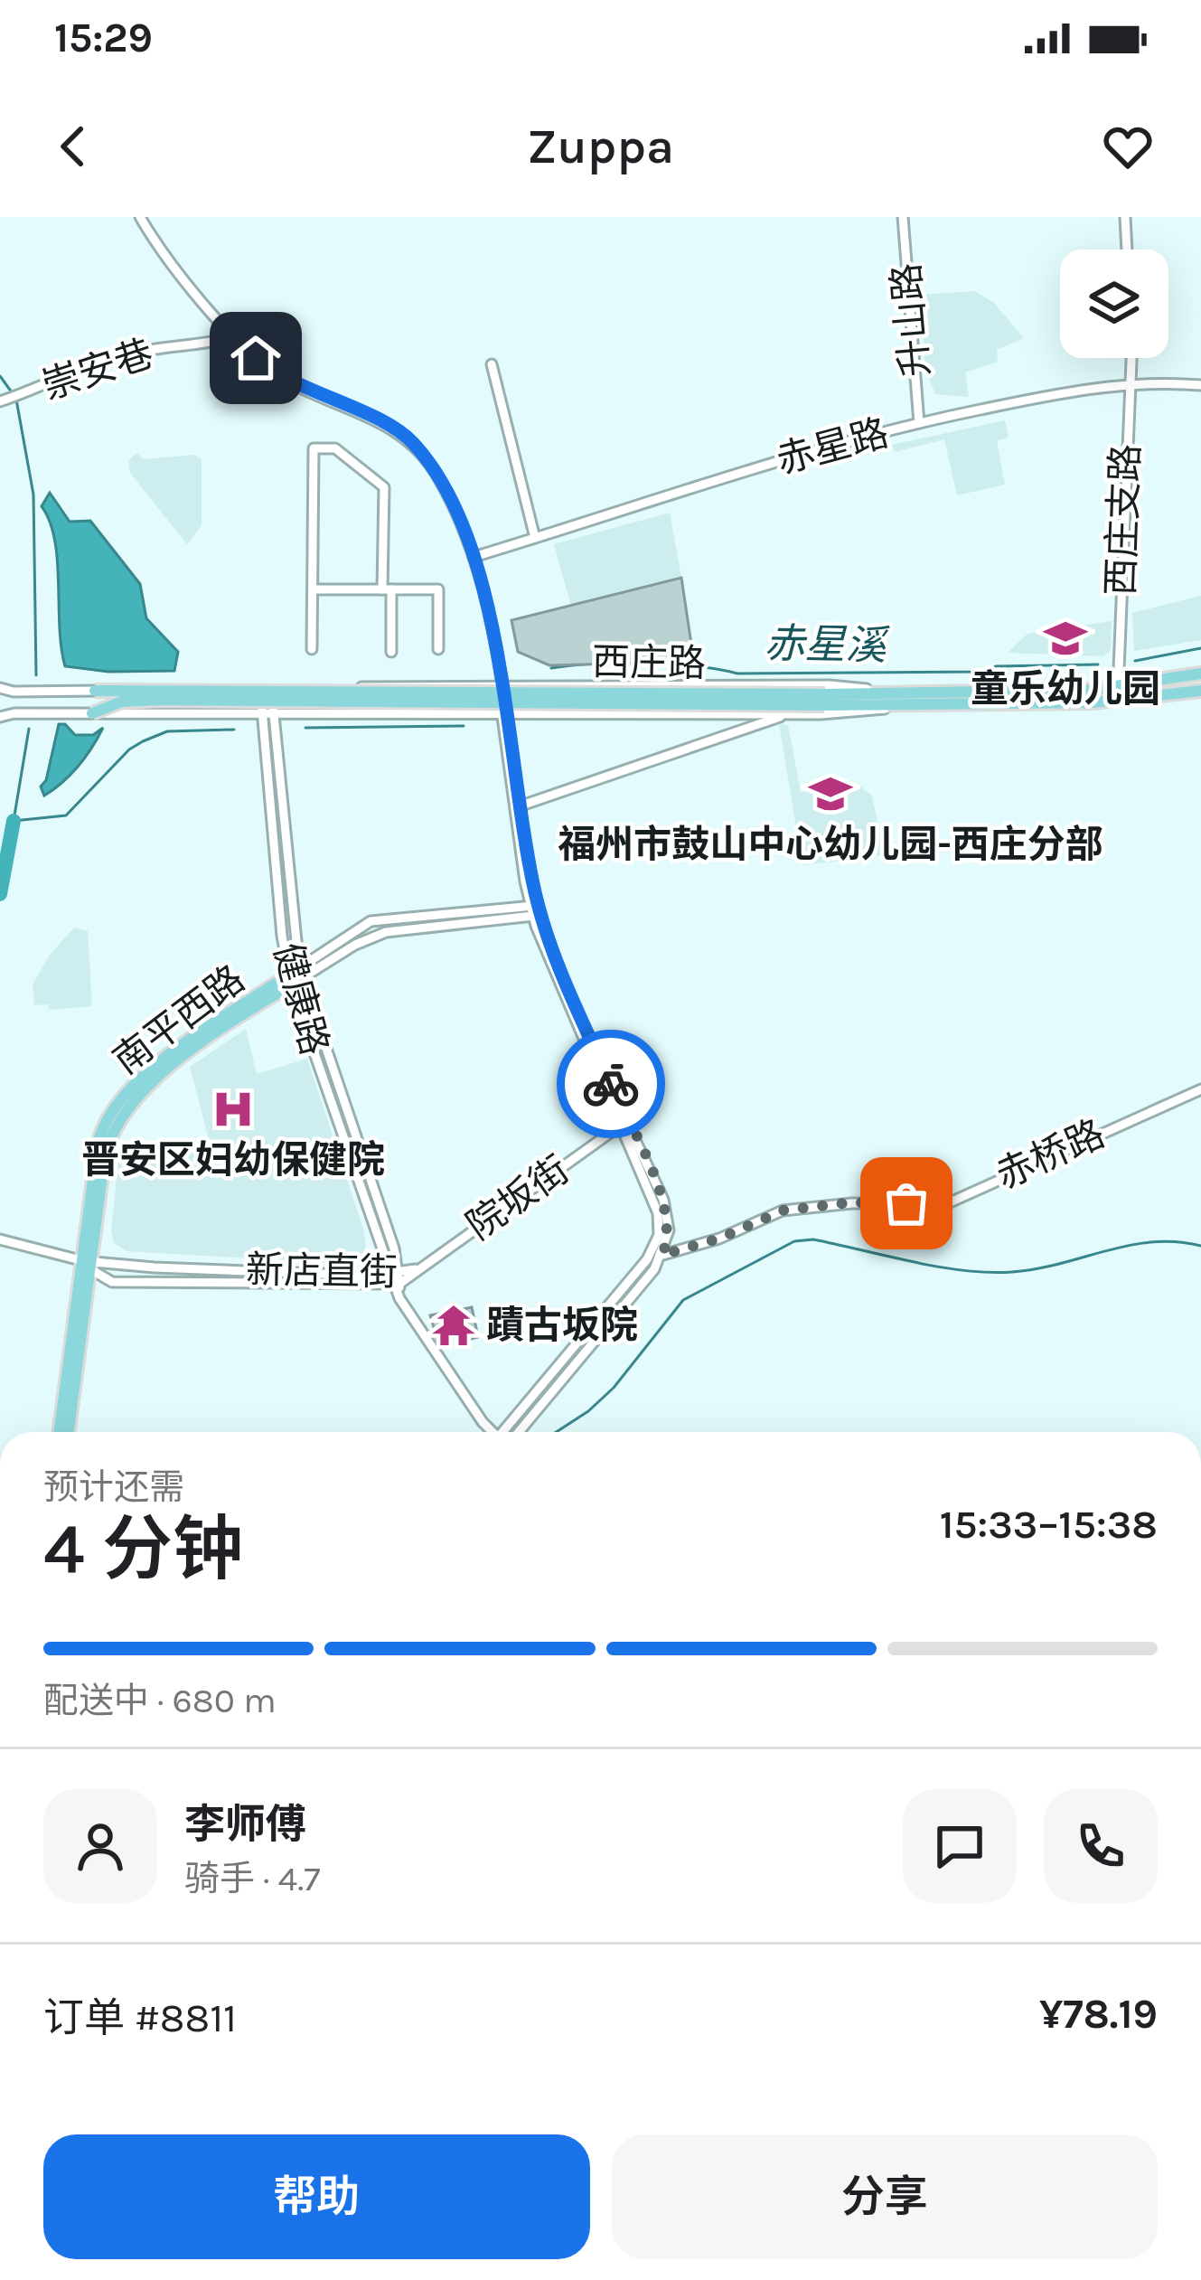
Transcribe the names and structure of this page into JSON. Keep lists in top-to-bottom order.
{
  "streets": {
    "main road": ["西庄路", "南平西路"],
    "street": [
      "升山路",
      "崇安巷",
      "赤星路",
      "西庄支路",
      "健康路",
      "赤桥路",
      "院坂街",
      "新店直街"
    ]
  },
  "crossings": [
    ["升山路", "赤星路"],
    ["赤星路", "西庄支路"],
    ["西庄支路", "西庄路"],
    ["健康路", "南平西路"],
    ["健康路", "新店直街"],
    ["南平西路", "新店直街"],
    ["院坂街", "新店直街"]
  ],
  "water": ["赤星溪"],
  "places": {
    "school or university": ["童乐幼儿园", "福州市鼓山中心幼儿园-西庄分部"],
    "hospital": ["晋安区妇幼保健院"],
    "temple": ["蹟古坂院"]
  },
  "page": {
    "status": "15:29",
    "header": "Zuppa",
    "heading": ["4 分钟", "预计还需", "15:33–15:38"],
    "panel": [
      "李师傅",
      "骑手 · 4.7",
      "订单 #8811",
      "¥78.19"
    ],
    "bar": "配送中 · 680 m",
    "buttons": ["帮助", "分享"]
  }
}
